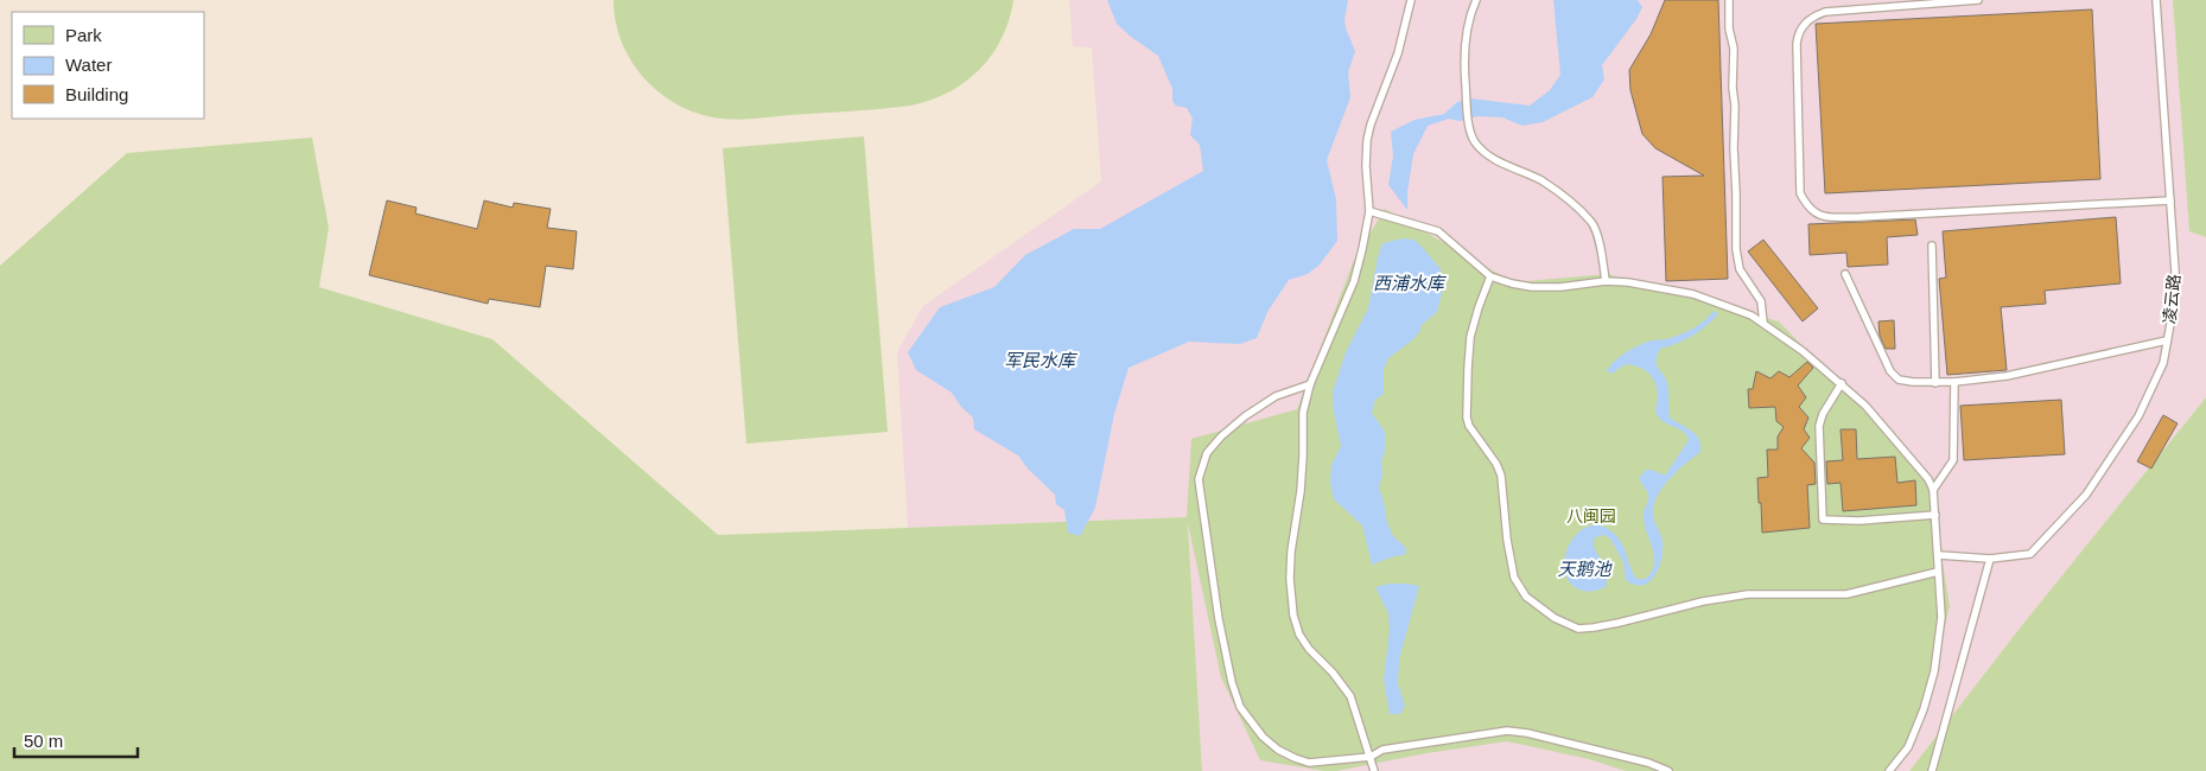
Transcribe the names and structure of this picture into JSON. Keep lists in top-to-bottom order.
{
  "streets": {
    "lane": ["凌云路"]
  },
  "water": ["西浦水库", "军民水库", "天鹅池"],
  "parks": ["八闽园"],
  "legend": ["Park", "Water", "Building"],
  "scale_bar": "50 m"
}
